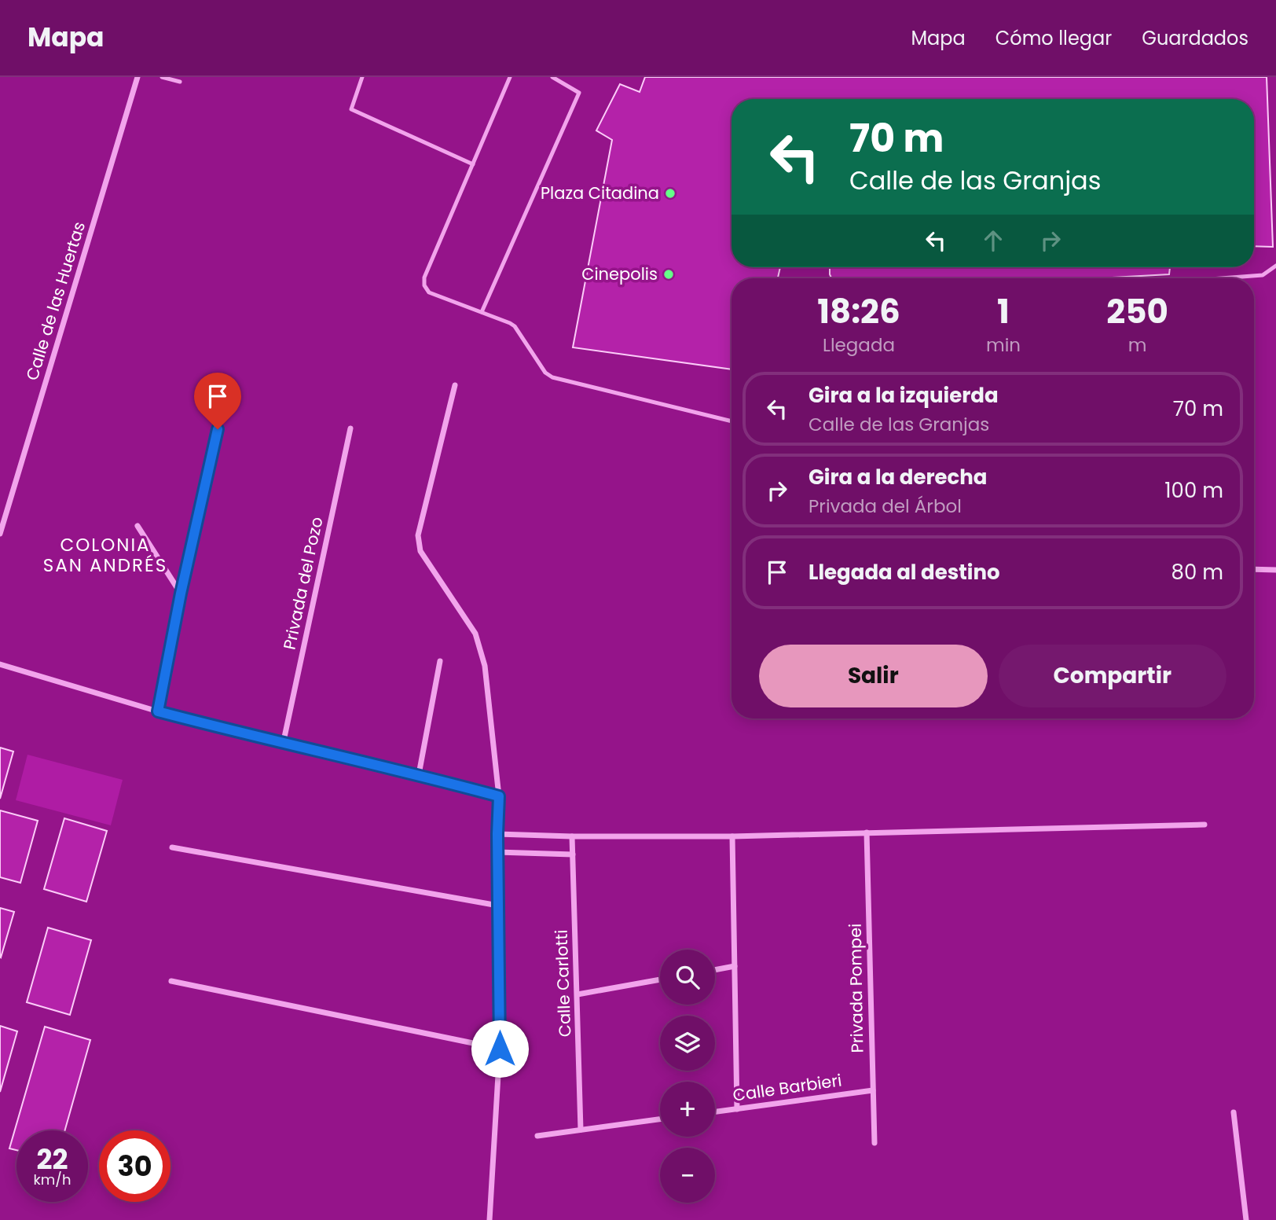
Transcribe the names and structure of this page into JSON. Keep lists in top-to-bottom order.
{
  "streets": {
    "street": [
      "Calle de las Huertas",
      "Privada del Pozo",
      "Calle Carlotti",
      "Privada Pompei",
      "Calle Barbieri"
    ]
  },
  "crossings": [
    ["Privada Pompei", "Calle Barbieri"]
  ],
  "districts": ["COLONIA SAN ANDRÉS"],
  "places": ["Plaza Citadina", "Cinepolis"],
  "page": {
    "header": "Mapa",
    "nav": ["Mapa", "Cómo llegar", "Guardados"],
    "turn": ["70 m", "Calle de las Granjas"],
    "eta": [
      "18:26",
      "Llegada",
      "1",
      "min",
      "250",
      "m"
    ],
    "list": [
      {
        "name": "Gira a la izquierda",
        "note": "Calle de las Granjas",
        "value": "70 m"
      },
      {
        "name": "Gira a la derecha",
        "note": "Privada del Árbol",
        "value": "100 m"
      },
      {
        "name": "Llegada al destino",
        "value": "80 m"
      }
    ],
    "buttons": ["Salir", "Compartir"],
    "map_buttons": ["+", "−"],
    "speed": "22 km/h",
    "limit": "30"
  }
}
